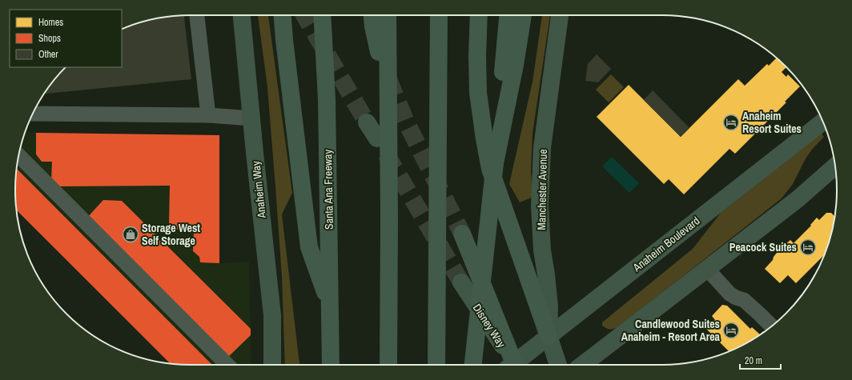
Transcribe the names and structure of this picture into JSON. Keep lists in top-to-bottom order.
{
  "streets": {
    "highway": ["Santa Ana Freeway"],
    "main road": [
      "Anaheim Way",
      "Manchester Avenue",
      "Anaheim Boulevard",
      "Disney Way"
    ]
  },
  "crossings": [
    ["Manchester Avenue", "Anaheim Boulevard"]
  ],
  "places": {
    "hotel": ["Anaheim Resort Suites", "Peacock Suites", "Candlewood Suites Anaheim - Resort Area"],
    "shop": ["Storage West Self Storage"]
  },
  "legend": ["Homes", "Shops", "Other"],
  "scale_bar": "20 m"
}
